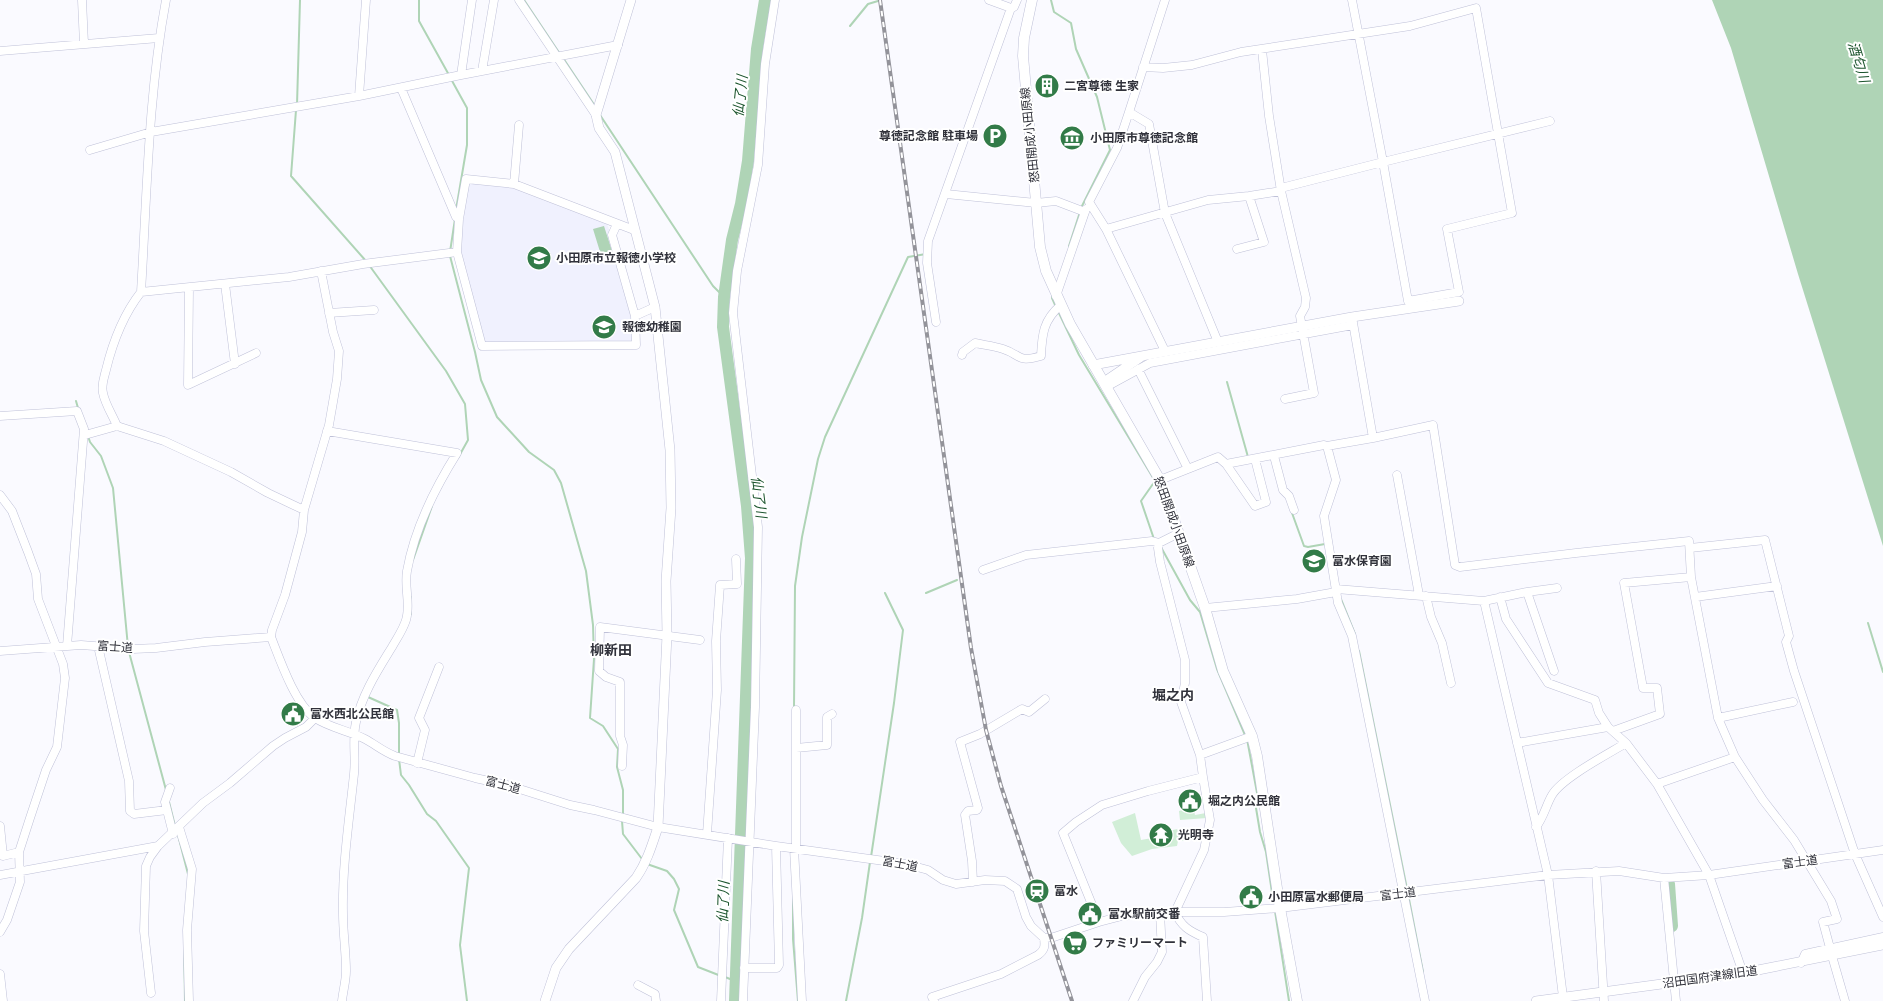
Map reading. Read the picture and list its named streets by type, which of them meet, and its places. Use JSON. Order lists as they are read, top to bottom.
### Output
{
  "streets": {
    "main road": ["怒田開成小田原線"],
    "street": ["富士道", "沼田国府津線旧道"]
  },
  "crossings": [
    ["怒田開成小田原線", "富士道"]
  ],
  "districts": ["柳新田", "堀之内"],
  "water": ["酒匂川", "仙了川"],
  "places": {
    "building": ["二宮尊徳 生家"],
    "parking": ["尊徳記念館 駐車場"],
    "museum": ["小田原市尊徳記念館"],
    "school or university": ["小田原市立報徳小学校", "報徳幼稚園", "富水保育園"],
    "public building": [
      "富水西北公民館",
      "堀之内公民館",
      "小田原富水郵便局",
      "富水駅前交番"
    ],
    "temple": ["光明寺"],
    "station": ["富水"],
    "supermarket": ["ファミリーマート"]
  }
}
